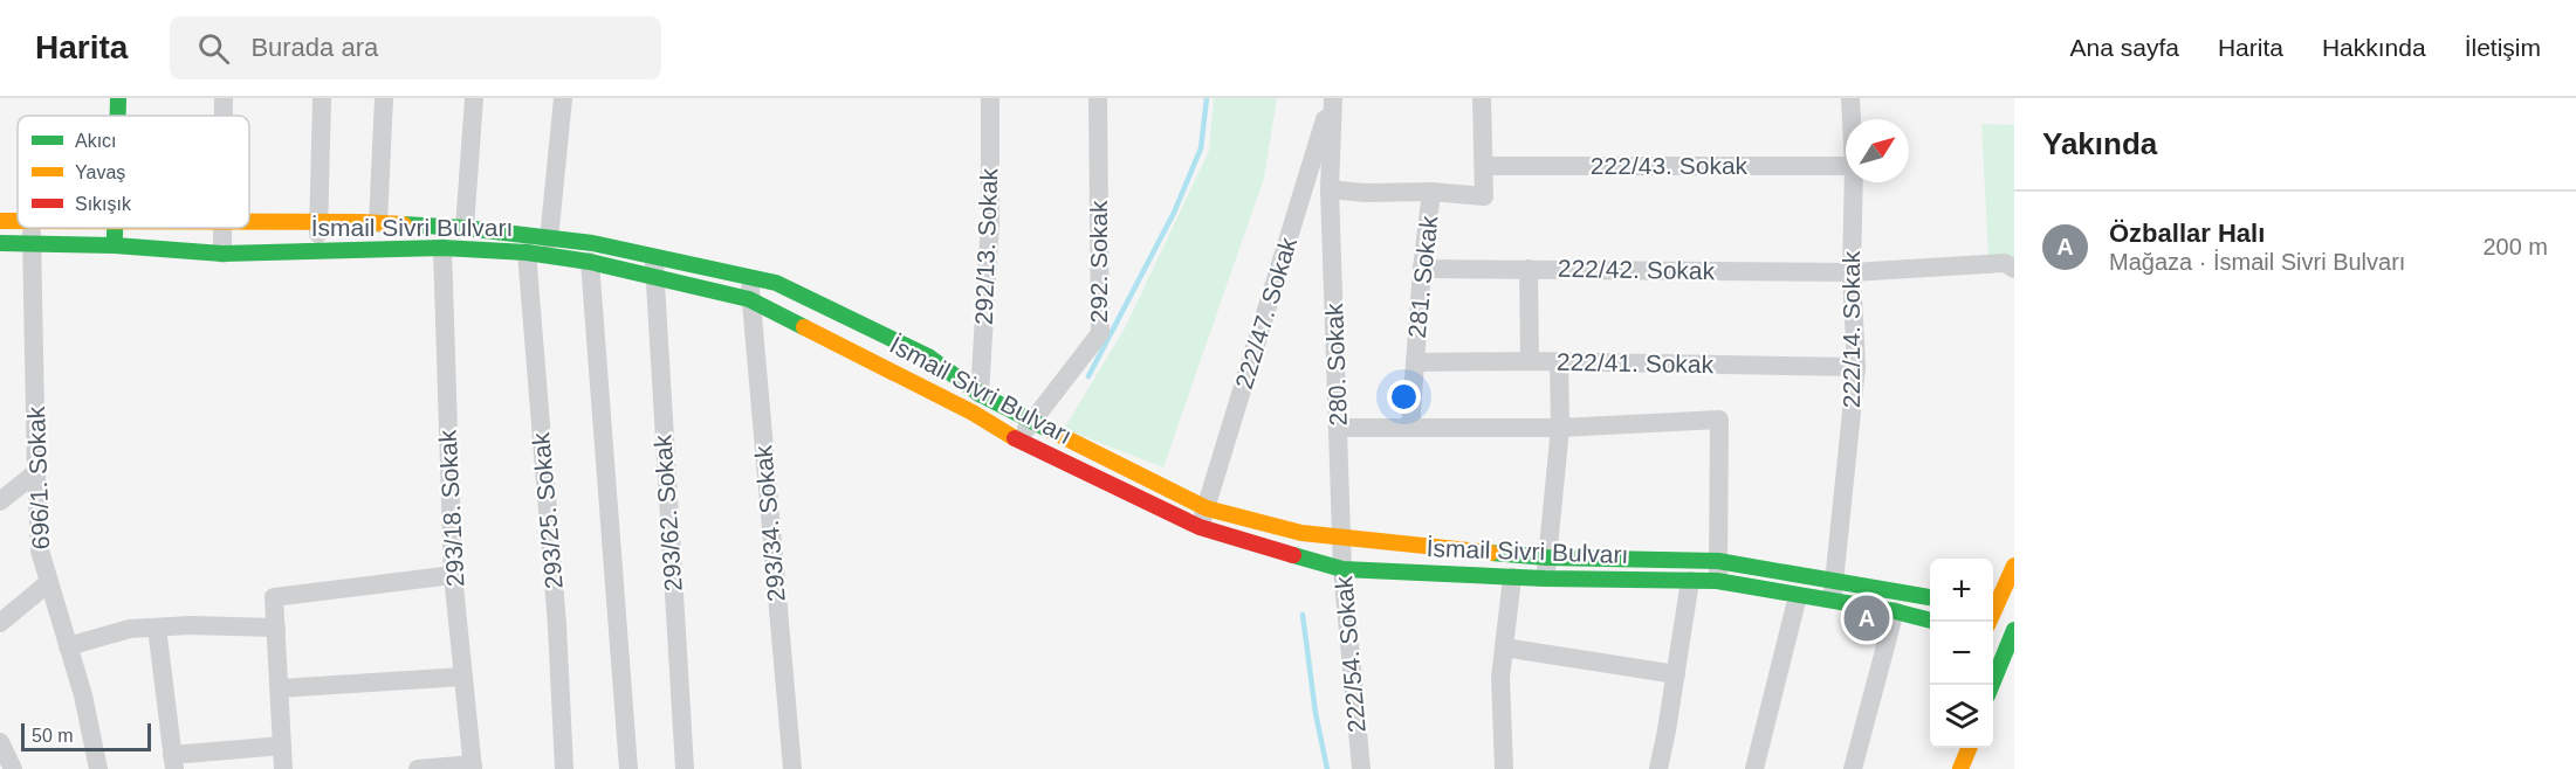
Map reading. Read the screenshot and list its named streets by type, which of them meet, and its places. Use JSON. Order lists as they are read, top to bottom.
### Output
{
  "streets": {
    "main road": ["İsmail Sivri Bulvarı"],
    "street": [
      "222/43. Sokak",
      "292/13. Sokak",
      "292. Sokak",
      "222/42. Sokak",
      "281. Sokak",
      "222/47. Sokak",
      "222/14. Sokak",
      "222/41. Sokak",
      "280. Sokak",
      "696/1. Sokak",
      "293/18. Sokak",
      "293/25. Sokak",
      "293/62. Sokak",
      "293/34. Sokak",
      "222/54. Sokak"
    ]
  },
  "crossings": [
    ["222/43. Sokak", "281. Sokak"],
    ["İsmail Sivri Bulvarı", "292/13. Sokak"],
    ["İsmail Sivri Bulvarı", "292. Sokak"],
    ["İsmail Sivri Bulvarı", "222/47. Sokak"],
    ["İsmail Sivri Bulvarı", "222/14. Sokak"],
    ["İsmail Sivri Bulvarı", "280. Sokak"],
    ["İsmail Sivri Bulvarı", "696/1. Sokak"],
    ["İsmail Sivri Bulvarı", "293/18. Sokak"],
    ["İsmail Sivri Bulvarı", "293/25. Sokak"],
    ["İsmail Sivri Bulvarı", "293/62. Sokak"],
    ["İsmail Sivri Bulvarı", "293/34. Sokak"],
    ["İsmail Sivri Bulvarı", "222/54. Sokak"],
    ["222/42. Sokak", "281. Sokak"],
    ["222/42. Sokak", "222/14. Sokak"],
    ["281. Sokak", "222/41. Sokak"],
    ["222/47. Sokak", "280. Sokak"],
    ["222/14. Sokak", "222/41. Sokak"],
    ["280. Sokak", "222/54. Sokak"]
  ],
  "legend": ["Akıcı", "Yavaş", "Sıkışık"],
  "scale_bar": "50 m",
  "north": "top right",
  "page": {
    "header": "Harita",
    "search": "Burada ara",
    "nav": [
      "Ana sayfa",
      "Harita",
      "Hakkında",
      "İletişim"
    ],
    "heading": "Yakında",
    "list": [
      {
        "mark": "A",
        "name": "Özballar Halı",
        "note": "Mağaza · İsmail Sivri Bulvarı",
        "value": "200 m"
      }
    ],
    "map_buttons": ["+", "−"],
    "pins": "A",
    "scale": "50 m"
  }
}
